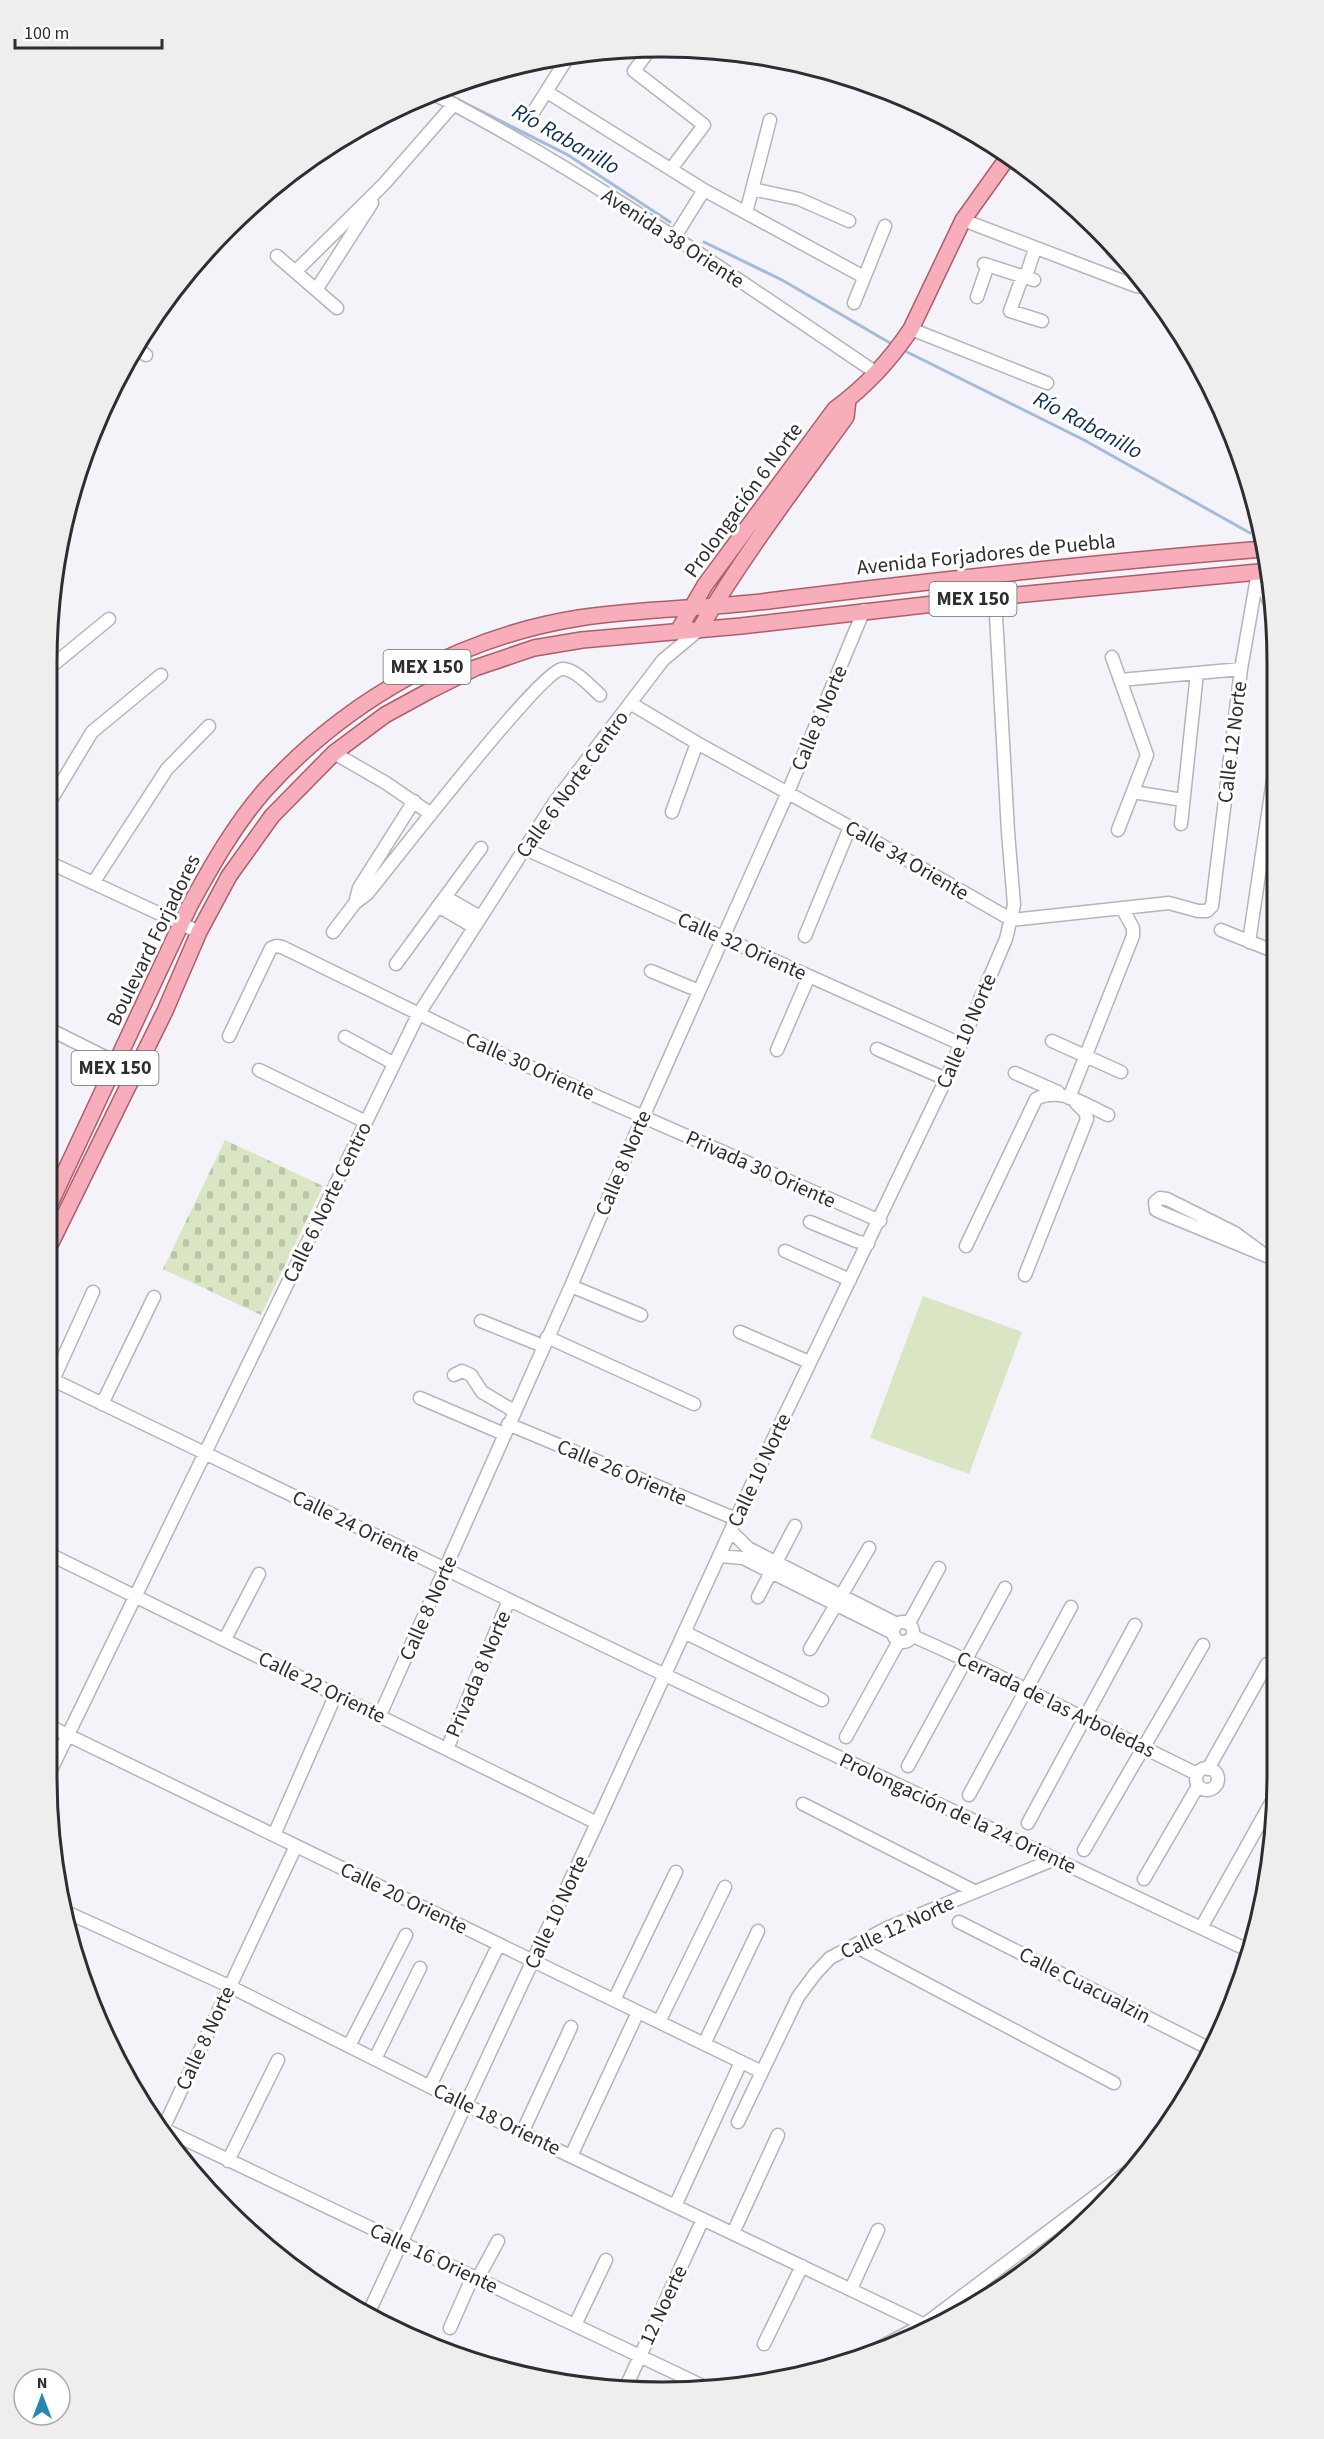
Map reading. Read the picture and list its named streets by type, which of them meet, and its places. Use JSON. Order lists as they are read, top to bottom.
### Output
{
  "streets": {
    "main road": [
      "Prolongación 6 Norte",
      "Avenida Forjadores de Puebla",
      "MEX 150",
      "Boulevard Forjadores"
    ],
    "street": [
      "Avenida 38 Oriente",
      "Calle 8 Norte",
      "Calle 12 Norte",
      "Calle 6 Norte Centro",
      "Calle 34 Oriente",
      "Calle 32 Oriente",
      "Calle 10 Norte",
      "Calle 30 Oriente",
      "Privada 30 Oriente",
      "Calle 26 Oriente",
      "Calle 24 Oriente",
      "Privada 8 Norte",
      "Calle 22 Oriente",
      "Cerrada de las Arboledas",
      "Prolongación de la 24 Oriente",
      "Calle 20 Oriente",
      "Calle Cuacualzin",
      "Calle 18 Oriente",
      "Calle 16 Oriente",
      "12 Noerte"
    ]
  },
  "crossings": [
    ["Avenida 38 Oriente", "Prolongación 6 Norte"],
    ["Prolongación 6 Norte", "Avenida Forjadores de Puebla"],
    ["Prolongación 6 Norte", "Calle 6 Norte Centro"],
    ["Prolongación 6 Norte", "Boulevard Forjadores"],
    ["Avenida Forjadores de Puebla", "Calle 8 Norte"],
    ["Avenida Forjadores de Puebla", "Calle 6 Norte Centro"],
    ["Avenida Forjadores de Puebla", "Boulevard Forjadores"],
    ["Avenida Forjadores de Puebla", "Calle 10 Norte"],
    ["Calle 8 Norte", "Calle 34 Oriente"],
    ["Calle 8 Norte", "Calle 32 Oriente"],
    ["Calle 8 Norte", "Calle 30 Oriente"],
    ["Calle 8 Norte", "Privada 30 Oriente"],
    ["Calle 8 Norte", "Calle 26 Oriente"],
    ["Calle 8 Norte", "Calle 24 Oriente"],
    ["Calle 8 Norte", "Calle 22 Oriente"],
    ["Calle 8 Norte", "Calle 20 Oriente"],
    ["Calle 8 Norte", "Calle 18 Oriente"],
    ["Calle 12 Norte", "Prolongación de la 24 Oriente"],
    ["Calle 12 Norte", "Calle 20 Oriente"],
    ["Calle 6 Norte Centro", "Calle 34 Oriente"],
    ["Calle 6 Norte Centro", "Boulevard Forjadores"],
    ["Calle 6 Norte Centro", "Calle 32 Oriente"],
    ["Calle 6 Norte Centro", "Calle 30 Oriente"],
    ["Calle 6 Norte Centro", "Calle 24 Oriente"],
    ["Calle 6 Norte Centro", "Calle 22 Oriente"],
    ["Calle 6 Norte Centro", "Calle 20 Oriente"],
    ["Calle 34 Oriente", "Calle 10 Norte"],
    ["Calle 32 Oriente", "Calle 10 Norte"],
    ["Calle 10 Norte", "Privada 30 Oriente"],
    ["Calle 10 Norte", "Calle 26 Oriente"],
    ["Calle 10 Norte", "Calle 24 Oriente"],
    ["Calle 10 Norte", "Calle 22 Oriente"],
    ["Calle 10 Norte", "Prolongación de la 24 Oriente"],
    ["Calle 10 Norte", "Calle 20 Oriente"],
    ["Calle 10 Norte", "Calle 18 Oriente"],
    ["Calle 10 Norte", "Calle 16 Oriente"],
    ["Calle 30 Oriente", "Privada 30 Oriente"],
    ["Calle 24 Oriente", "Privada 8 Norte"],
    ["Calle 24 Oriente", "Prolongación de la 24 Oriente"],
    ["Privada 8 Norte", "Calle 22 Oriente"],
    ["Calle 18 Oriente", "12 Noerte"],
    ["Calle 16 Oriente", "12 Noerte"]
  ],
  "water": ["Río Rabanillo"],
  "scale_bar": "100 m",
  "north": "top"
}
